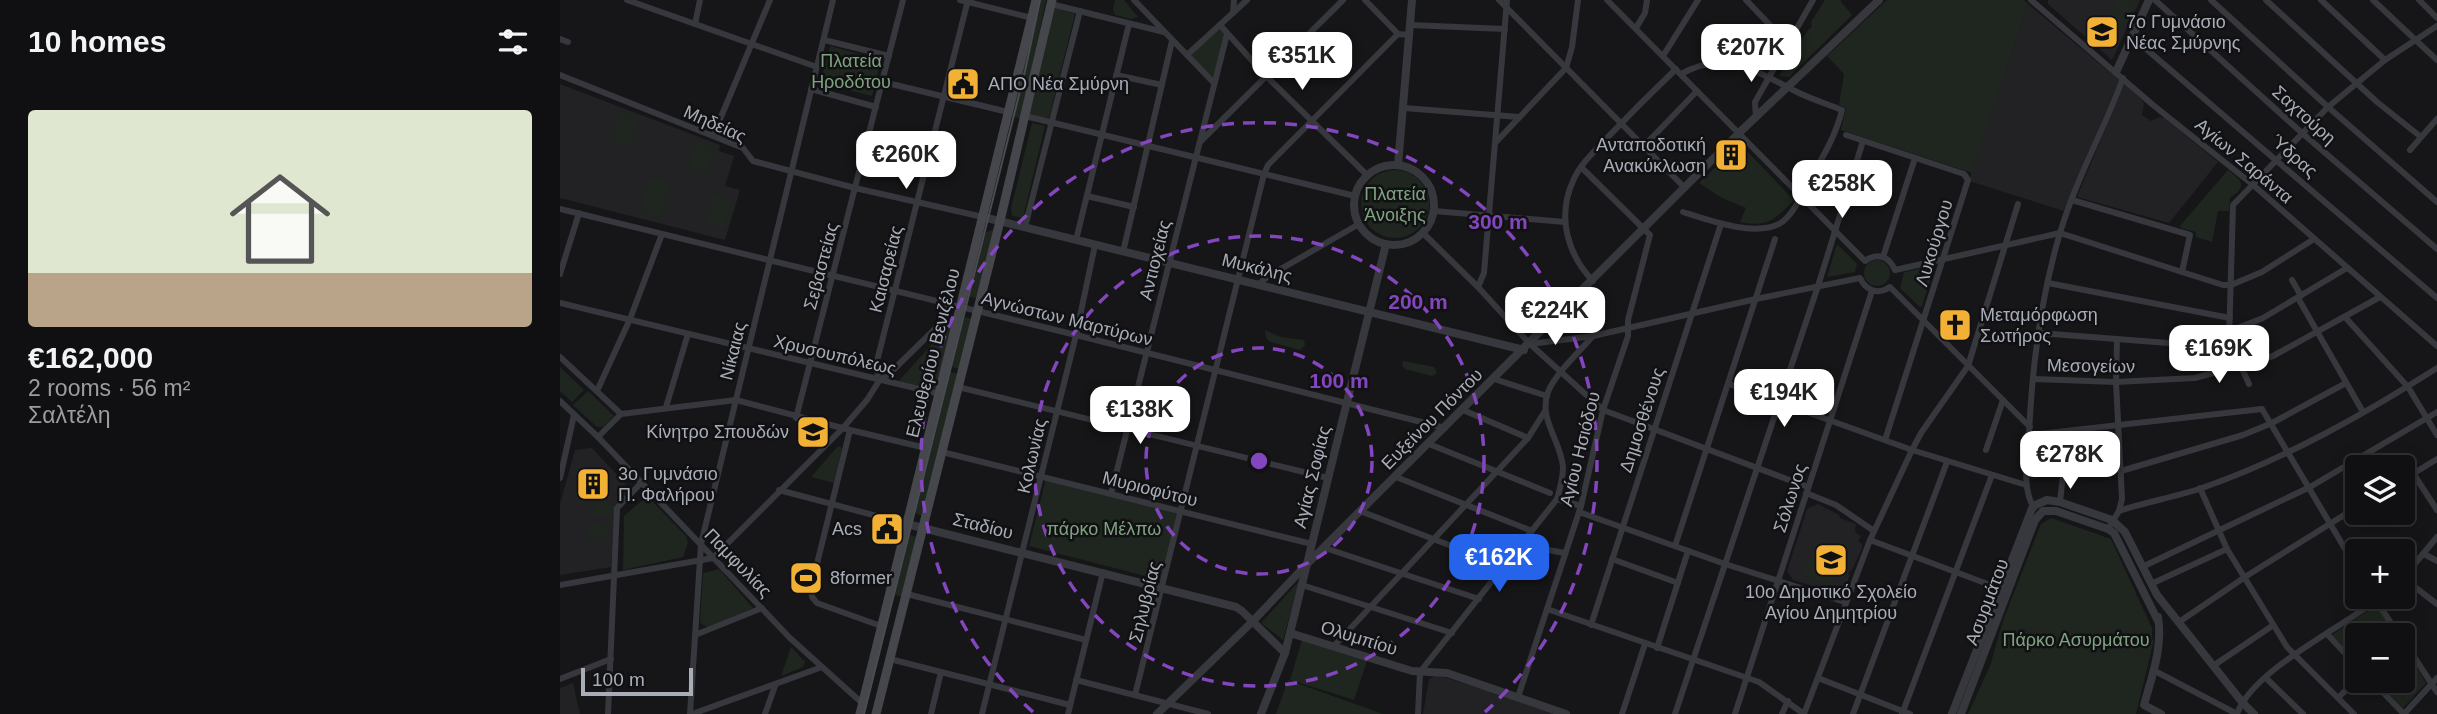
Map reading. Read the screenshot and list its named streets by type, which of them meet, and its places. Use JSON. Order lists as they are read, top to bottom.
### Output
{
  "streets": {
    "main road": ["Ελευθερίου Βενιζέλου"],
    "street": [
      "Σαχτούρη",
      "Μηδείας",
      "Ύδρας",
      "Αγίων Σαράντα",
      "Λυκούργου",
      "Αντιοχείας",
      "Σεβαστείας",
      "Μυκάλης",
      "Καισαρείας",
      "Αγνώστων Μαρτύρων",
      "Νίκαιας",
      "Χρυσουπόλεως",
      "Μεσογείων",
      "Ευξείνου Πόντου",
      "Δημοσθένους",
      "Αγίου Ησιόδου",
      "Κολωνίας",
      "Αγίας Σοφίας",
      "Μυριοφύτου",
      "Σόλωνος",
      "Σταδίου",
      "Παμφυλίας",
      "Σηλυβρίας",
      "Ασυρμάτου",
      "Ολυμπίου"
    ]
  },
  "crossings": [
    ["Μηδείας", "Σεβαστείας"],
    ["Μηδείας", "Μυκάλης"],
    ["Μηδείας", "Καισαρείας"],
    ["Μηδείας", "Νίκαιας"],
    ["Μηδείας", "Ελευθερίου Βενιζέλου"],
    ["Αγίων Σαράντα", "Μεσογείων"],
    ["Αντιοχείας", "Μυκάλης"],
    ["Αντιοχείας", "Αγνώστων Μαρτύρων"],
    ["Αντιοχείας", "Μυριοφύτου"],
    ["Σεβαστείας", "Αγνώστων Μαρτύρων"],
    ["Σεβαστείας", "Χρυσουπόλεως"],
    ["Μυκάλης", "Ελευθερίου Βενιζέλου"],
    ["Μυκάλης", "Ευξείνου Πόντου"],
    ["Μυκάλης", "Κολωνίας"],
    ["Μυκάλης", "Αγίας Σοφίας"],
    ["Μυκάλης", "Σηλυβρίας"],
    ["Καισαρείας", "Αγνώστων Μαρτύρων"],
    ["Καισαρείας", "Χρυσουπόλεως"],
    ["Αγνώστων Μαρτύρων", "Νίκαιας"],
    ["Αγνώστων Μαρτύρων", "Ελευθερίου Βενιζέλου"],
    ["Αγνώστων Μαρτύρων", "Ευξείνου Πόντου"],
    ["Αγνώστων Μαρτύρων", "Κολωνίας"],
    ["Αγνώστων Μαρτύρων", "Αγίας Σοφίας"],
    ["Αγνώστων Μαρτύρων", "Σηλυβρίας"],
    ["Νίκαιας", "Χρυσουπόλεως"],
    ["Νίκαιας", "Παμφυλίας"],
    ["Ελευθερίου Βενιζέλου", "Χρυσουπόλεως"],
    ["Ελευθερίου Βενιζέλου", "Μυριοφύτου"],
    ["Ελευθερίου Βενιζέλου", "Σταδίου"],
    ["Ελευθερίου Βενιζέλου", "Παμφυλίας"],
    ["Ευξείνου Πόντου", "Αγίου Ησιόδου"],
    ["Ευξείνου Πόντου", "Αγίας Σοφίας"],
    ["Ευξείνου Πόντου", "Σταδίου"],
    ["Αγίου Ησιόδου", "Ολυμπίου"],
    ["Κολωνίας", "Μυριοφύτου"],
    ["Κολωνίας", "Σταδίου"],
    ["Αγίας Σοφίας", "Μυριοφύτου"],
    ["Αγίας Σοφίας", "Σταδίου"],
    ["Αγίας Σοφίας", "Ολυμπίου"],
    ["Μυριοφύτου", "Σηλυβρίας"],
    ["Σταδίου", "Σηλυβρίας"]
  ],
  "parks": [
    "Πλατεία Ηροδότου",
    "Πλατεία Άνοιξης",
    "πάρκο Μέλπω",
    "Πάρκο Ασυρμάτου"
  ],
  "places": {
    "school or university": ["7ο Γυμνάσιο Νέας Σμύρνης", "Κίνητρο Σπουδών", "10ο Δημοτικό Σχολείο Αγίου Δημητρίου"],
    "public building": ["ΑΠΟ Νέα Σμύρνη", "Acs"],
    "building": ["Ανταποδοτική Ανακύκλωση", "3ο Γυμνάσιο Π. Φαλήρου"],
    "church": ["Μεταμόρφωση Σωτήρος"],
    "sports": ["8former"]
  },
  "scale_bar": "100 m",
  "page": {
    "heading": "10 homes",
    "price": [
      "€207K",
      "€351K",
      "€260K",
      "€258K",
      "€224K",
      "€169K",
      "€194K",
      "€138K",
      "€278K",
      "€162K"
    ],
    "list": [
      {
        "name": "€162,000",
        "note": "2 rooms · 56 m² · Σαλτέλη"
      }
    ],
    "map_buttons": ["+", "−"],
    "scale": "100 m"
  },
  "rings": ["300 m", "200 m", "100 m"]
}
